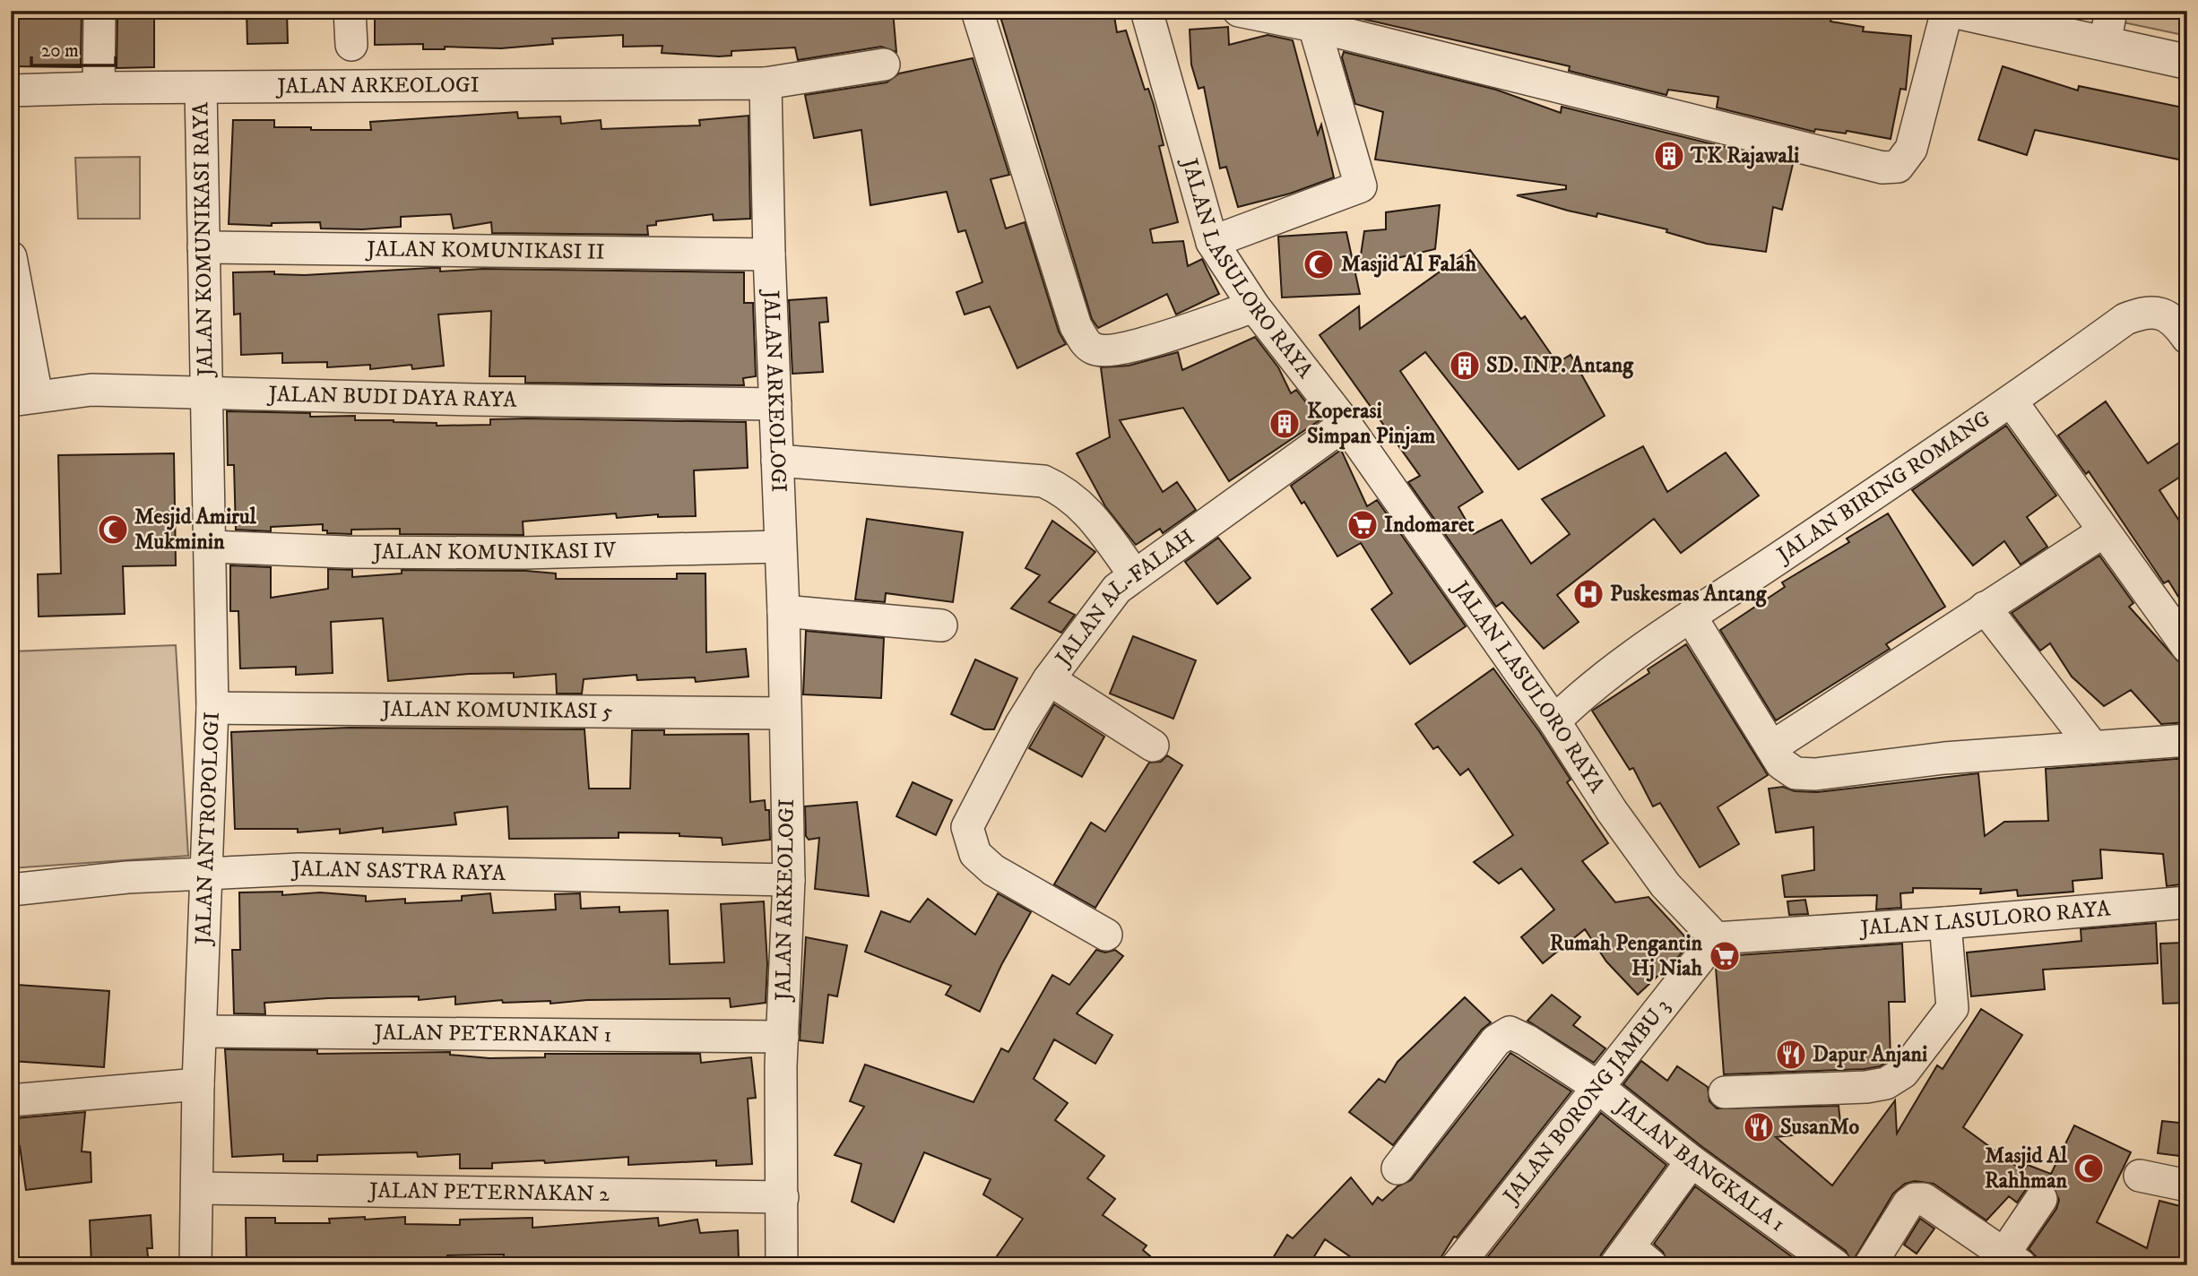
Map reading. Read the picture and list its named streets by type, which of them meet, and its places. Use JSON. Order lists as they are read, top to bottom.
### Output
{
  "streets": {
    "street": [
      "JALAN ARKEOLOGI",
      "JALAN KOMUNIKASI RAYA",
      "JALAN KOMUNIKASI II",
      "JALAN LASULORO RAYA",
      "JALAN BUDI DAYA RAYA",
      "JALAN BIRING ROMANG",
      "JALAN KOMUNIKASI IV",
      "JALAN AL-FALAH",
      "JALAN KOMUNIKASI 5",
      "JALAN ANTROPOLOGI",
      "JALAN SASTRA RAYA",
      "JALAN PETERNAKAN 1",
      "JALAN BORONG JAMBU 3",
      "JALAN BANGKALA 1",
      "JALAN PETERNAKAN 2"
    ]
  },
  "crossings": [
    ["JALAN ARKEOLOGI", "JALAN KOMUNIKASI RAYA"],
    ["JALAN ARKEOLOGI", "JALAN KOMUNIKASI II"],
    ["JALAN ARKEOLOGI", "JALAN BUDI DAYA RAYA"],
    ["JALAN ARKEOLOGI", "JALAN KOMUNIKASI IV"],
    ["JALAN ARKEOLOGI", "JALAN KOMUNIKASI 5"],
    ["JALAN ARKEOLOGI", "JALAN SASTRA RAYA"],
    ["JALAN ARKEOLOGI", "JALAN PETERNAKAN 1"],
    ["JALAN ARKEOLOGI", "JALAN PETERNAKAN 2"],
    ["JALAN KOMUNIKASI RAYA", "JALAN KOMUNIKASI II"],
    ["JALAN KOMUNIKASI RAYA", "JALAN BUDI DAYA RAYA"],
    ["JALAN KOMUNIKASI RAYA", "JALAN ANTROPOLOGI"],
    ["JALAN LASULORO RAYA", "JALAN BIRING ROMANG"],
    ["JALAN LASULORO RAYA", "JALAN AL-FALAH"],
    ["JALAN LASULORO RAYA", "JALAN BORONG JAMBU 3"],
    ["JALAN BUDI DAYA RAYA", "JALAN ANTROPOLOGI"],
    ["JALAN KOMUNIKASI IV", "JALAN ANTROPOLOGI"],
    ["JALAN KOMUNIKASI 5", "JALAN ANTROPOLOGI"],
    ["JALAN ANTROPOLOGI", "JALAN SASTRA RAYA"],
    ["JALAN ANTROPOLOGI", "JALAN PETERNAKAN 1"],
    ["JALAN ANTROPOLOGI", "JALAN PETERNAKAN 2"],
    ["JALAN BORONG JAMBU 3", "JALAN BANGKALA 1"]
  ],
  "places": {
    "building": ["TK Rajawali", "SD. INP. Antang", "Koperasi Simpan Pinjam"],
    "mosque": ["Masjid Al Falah", "Mesjid Amirul Mukminin", "Masjid Al Rahhman"],
    "supermarket": ["Indomaret", "Rumah Pengantin Hj Niah"],
    "hospital": ["Puskesmas Antang"],
    "restaurant": ["Dapur Anjani", "SusanMo"]
  },
  "scale_bar": "20 m"
}
